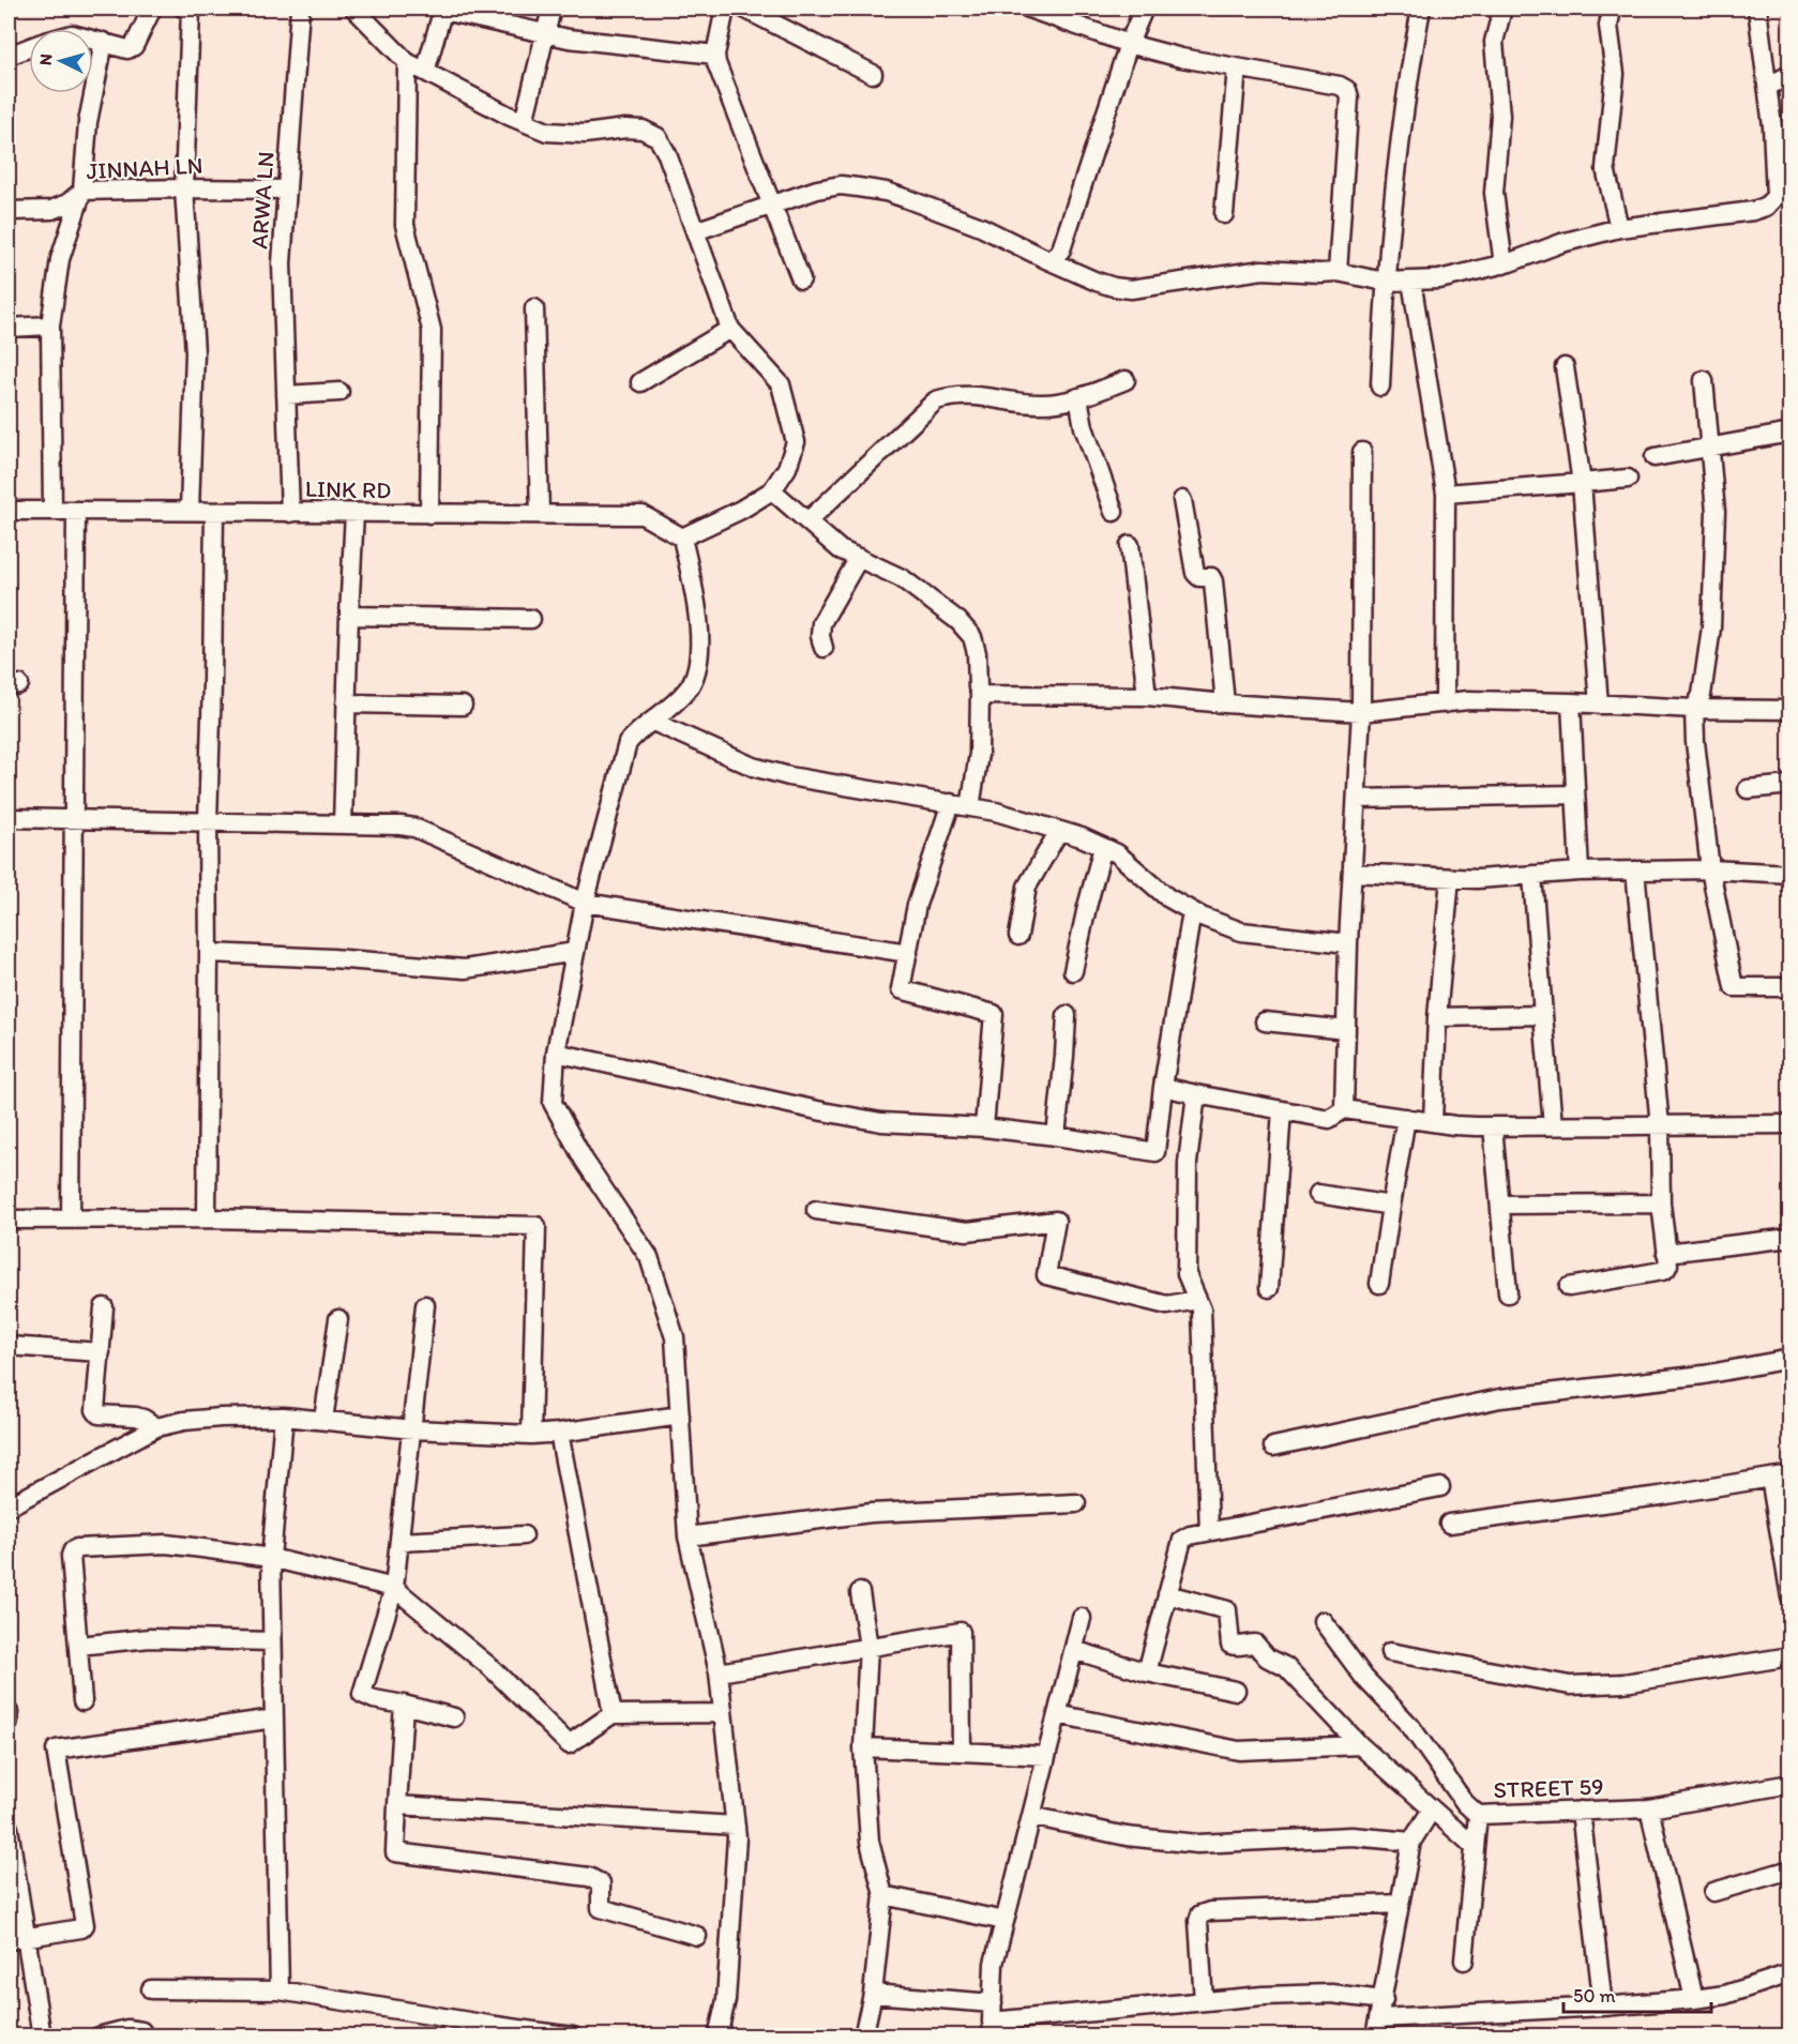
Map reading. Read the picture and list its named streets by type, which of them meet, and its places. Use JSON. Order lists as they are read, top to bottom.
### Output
{
  "streets": {
    "street": [
      "JINNAH LN",
      "ARWA LN",
      "LINK RD",
      "STREET 59"
    ]
  },
  "crossings": [
    ["JINNAH LN", "ARWA LN"],
    ["ARWA LN", "LINK RD"]
  ],
  "scale_bar": "50 m",
  "north": "left"
}
